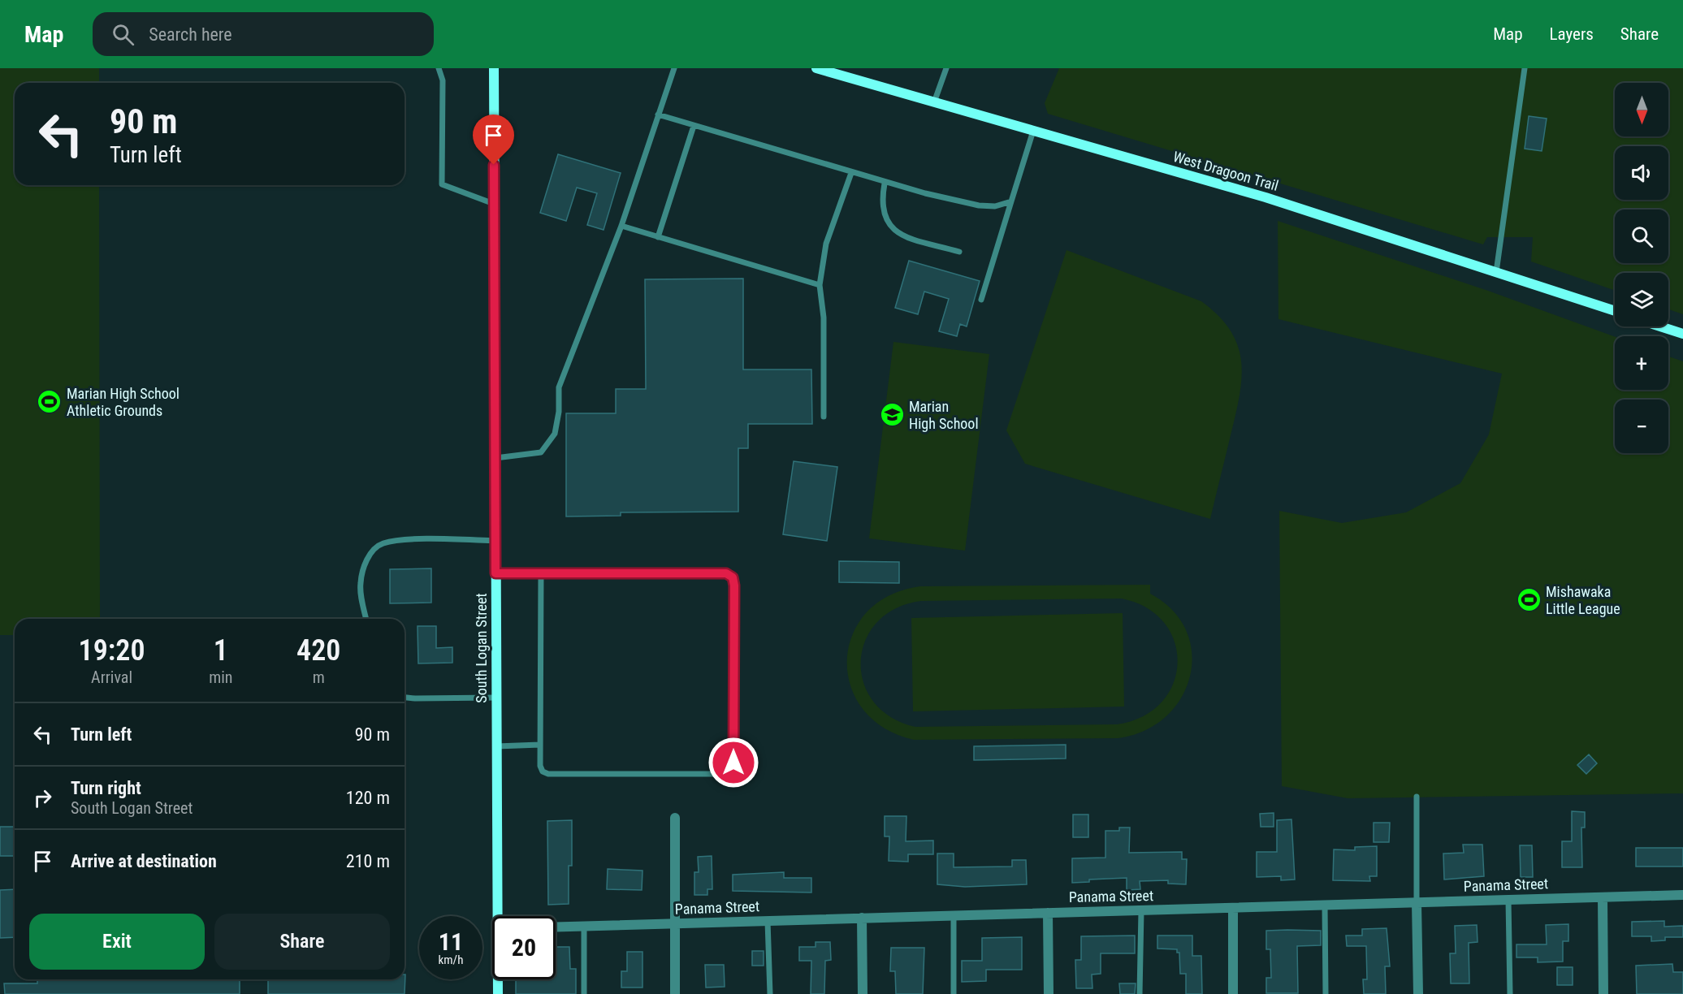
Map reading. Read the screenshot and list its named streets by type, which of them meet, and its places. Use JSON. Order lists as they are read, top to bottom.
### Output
{
  "streets": {
    "street": ["West Dragoon Trail", "South Logan Street", "Panama Street"]
  },
  "places": {
    "sports": ["Marian High School Athletic Grounds", "Mishawaka Little League"],
    "school or university": ["Marian High School"]
  },
  "north": "bottom",
  "page": {
    "header": "Map",
    "search": "Search here",
    "nav": ["Map", "Layers", "Share"],
    "map_buttons": ["+", "−"],
    "turn": ["90 m", "Turn left"],
    "eta": [
      "19:20",
      "Arrival",
      "1",
      "min",
      "420",
      "m"
    ],
    "list": [
      {
        "name": "Turn left",
        "value": "90 m"
      },
      {
        "name": "Turn right",
        "note": "South Logan Street",
        "value": "120 m"
      },
      {
        "name": "Arrive at destination",
        "value": "210 m"
      }
    ],
    "buttons": ["Exit", "Share"],
    "speed": "11 km/h",
    "limit": "20"
  }
}
